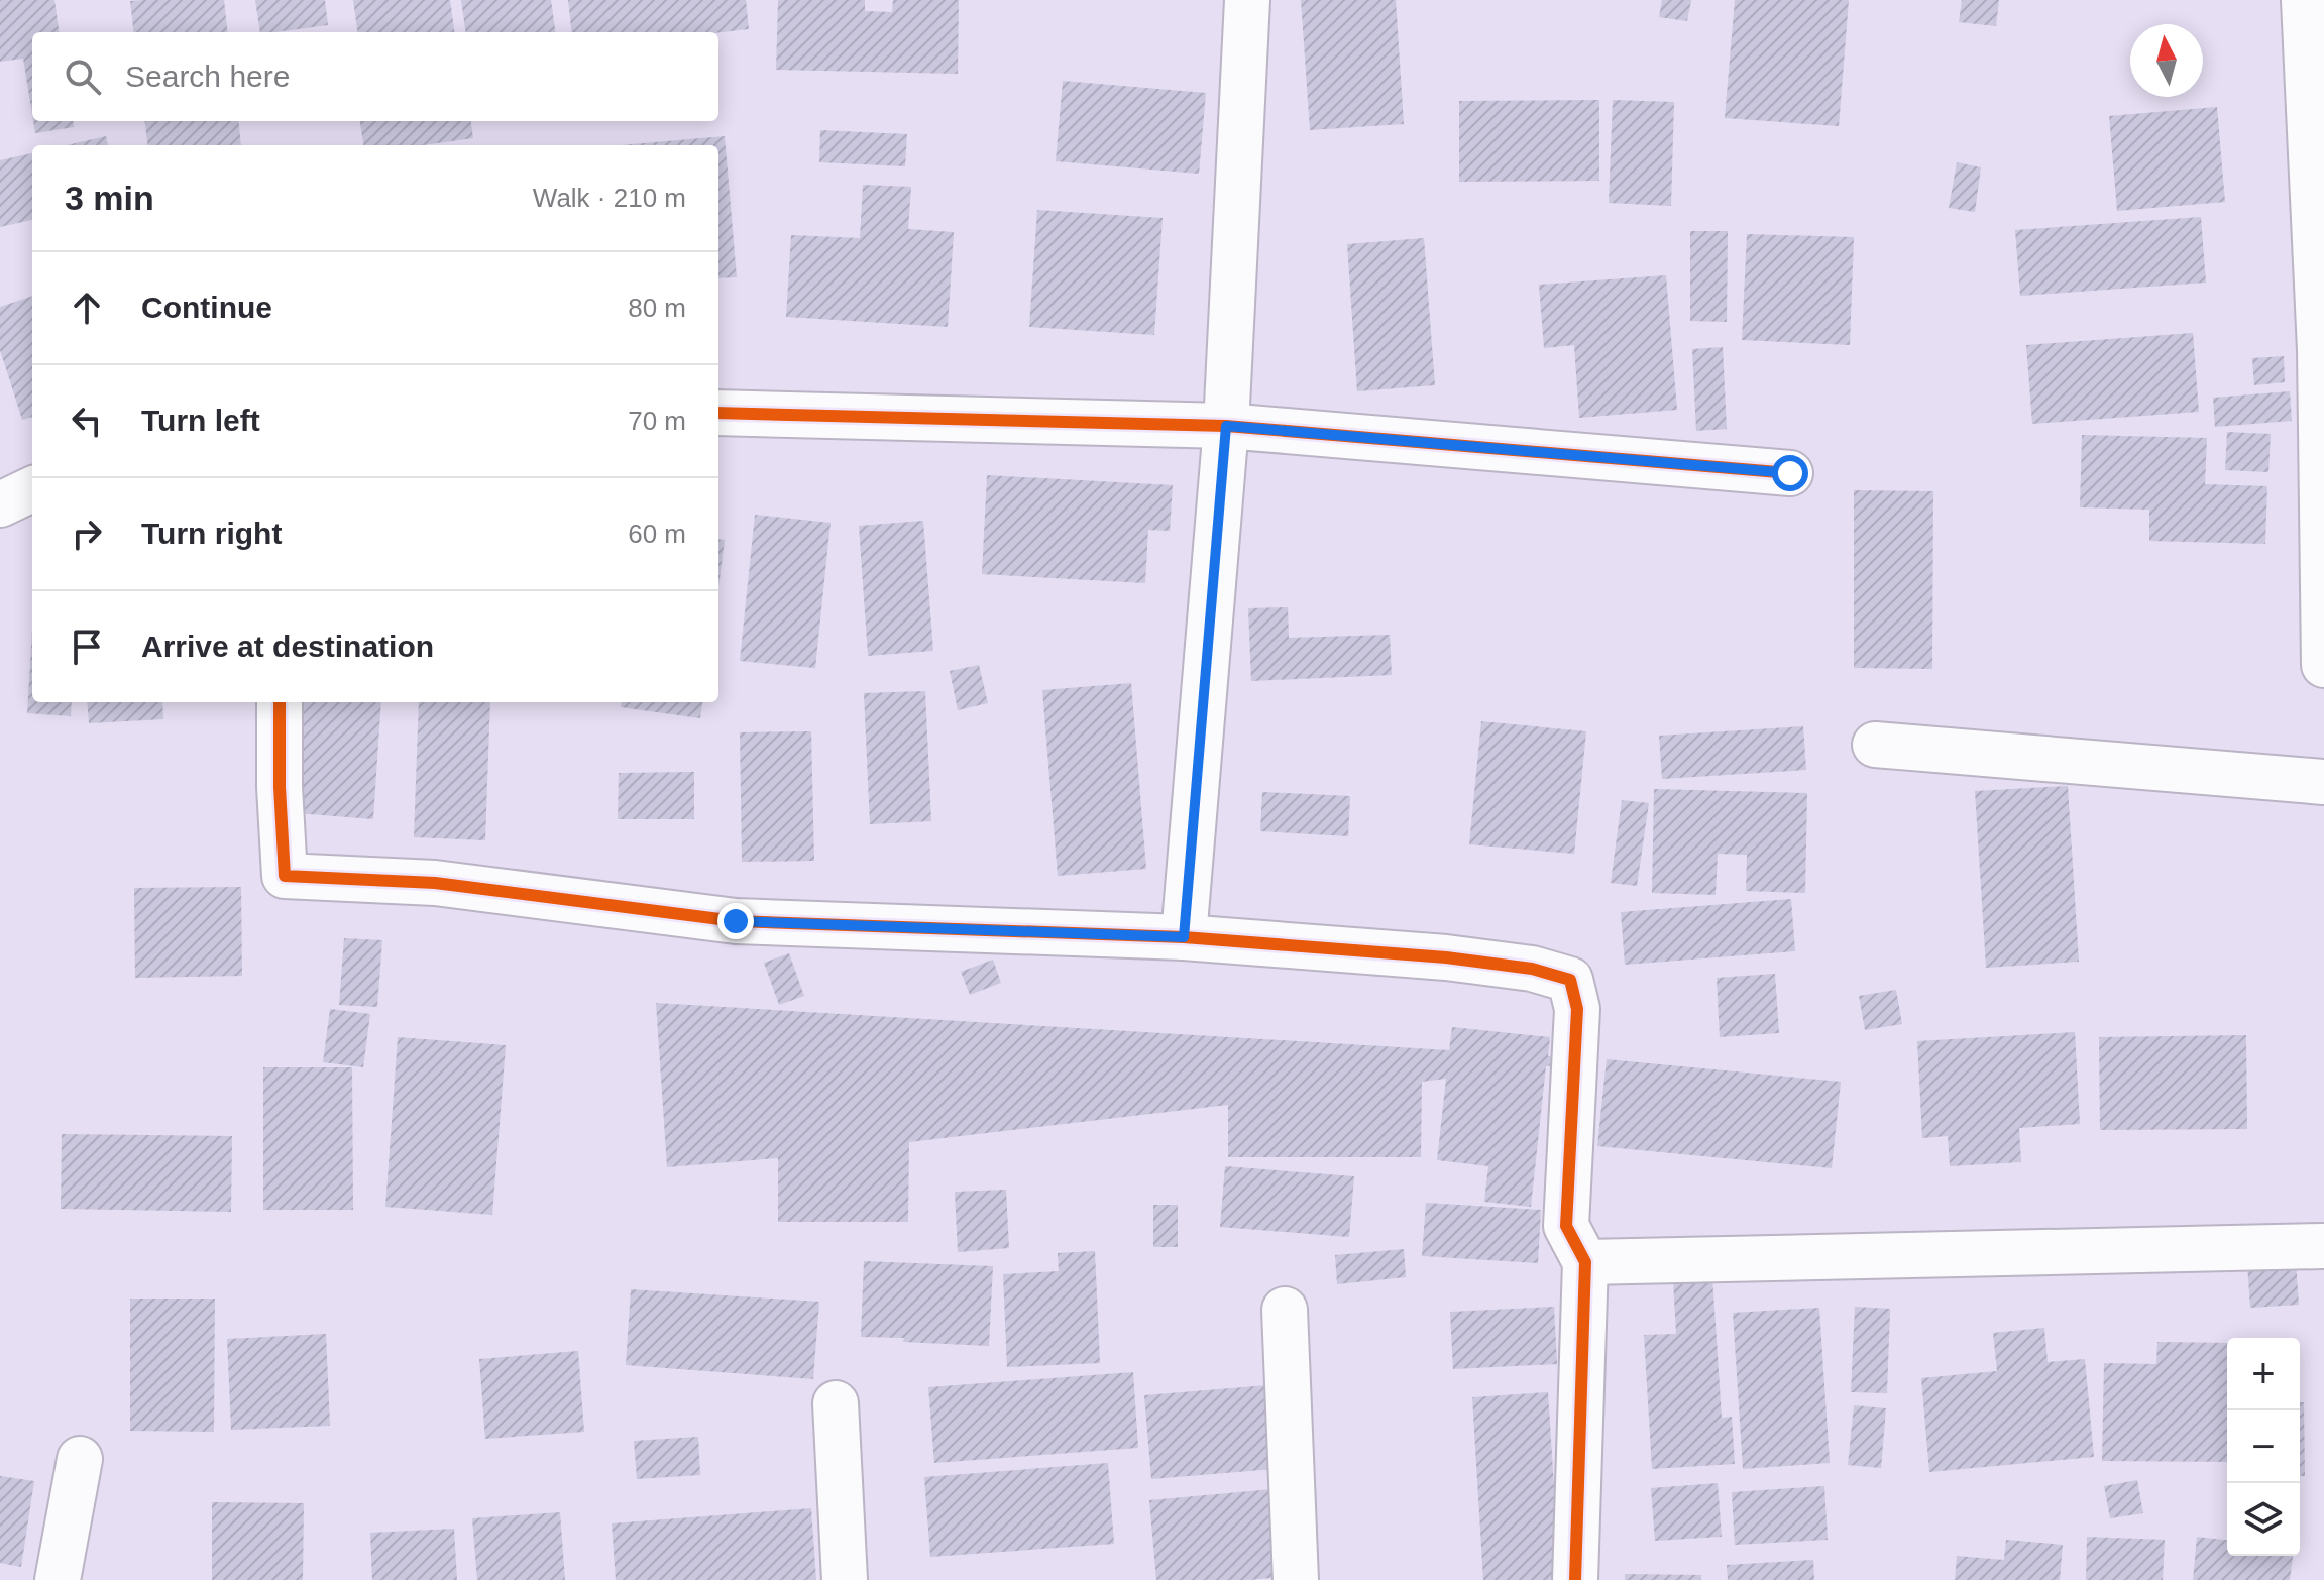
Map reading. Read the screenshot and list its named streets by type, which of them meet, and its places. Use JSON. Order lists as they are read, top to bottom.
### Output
{
  "north": "top",
  "page": {
    "search": "Search here",
    "heading": ["3 min", "Walk · 210 m"],
    "list": [
      ["Continue", "80 m"],
      ["Turn left", "70 m"],
      ["Turn right", "60 m"],
      "Arrive at destination"
    ],
    "map_buttons": ["+", "−"]
  }
}
